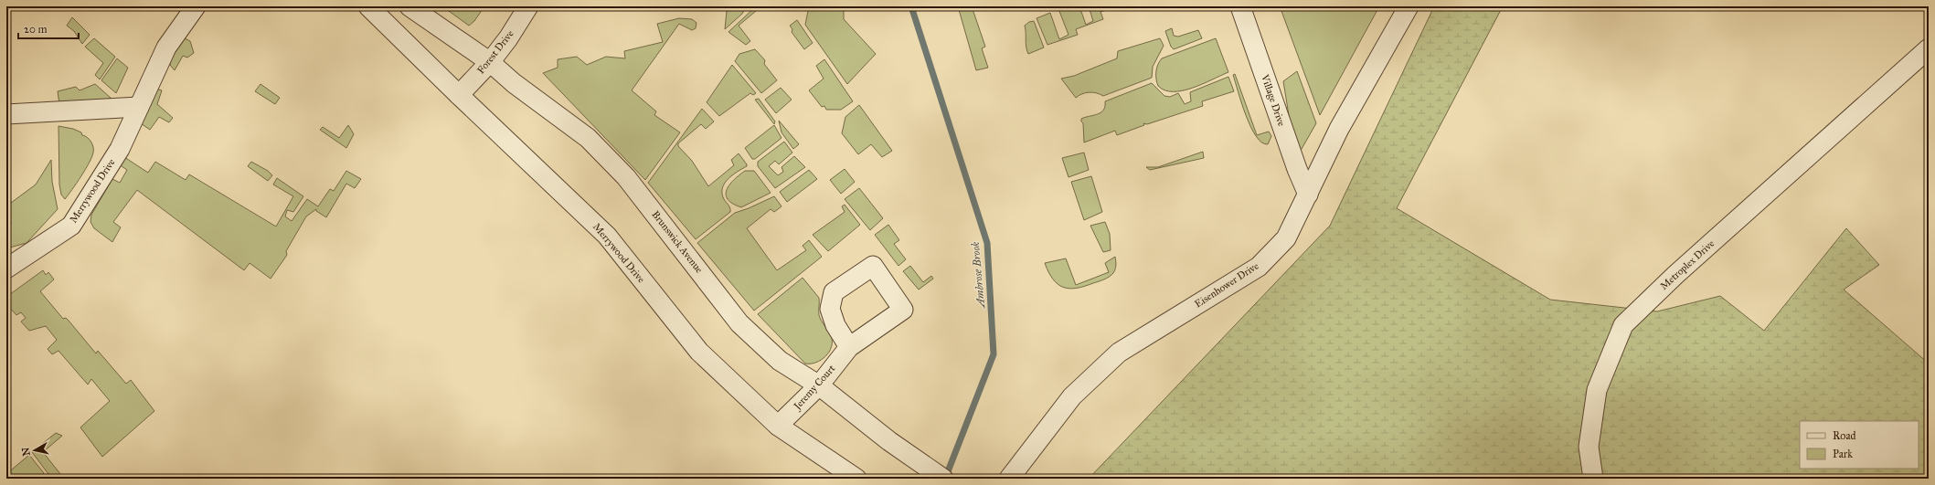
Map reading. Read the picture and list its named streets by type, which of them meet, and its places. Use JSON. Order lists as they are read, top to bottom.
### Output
{
  "streets": {
    "street": [
      "Forest Drive",
      "Village Drive",
      "Merrywood Drive",
      "Brunswick Avenue",
      "Metroplex Drive",
      "Eisenhower Drive",
      "Jeremy Court"
    ]
  },
  "crossings": [
    ["Forest Drive", "Merrywood Drive"],
    ["Forest Drive", "Brunswick Avenue"],
    ["Village Drive", "Eisenhower Drive"],
    ["Merrywood Drive", "Jeremy Court"],
    ["Brunswick Avenue", "Jeremy Court"]
  ],
  "water": ["Ambrose Brook"],
  "legend": ["Road", "Park"],
  "scale_bar": "20 m",
  "north": "left"
}
